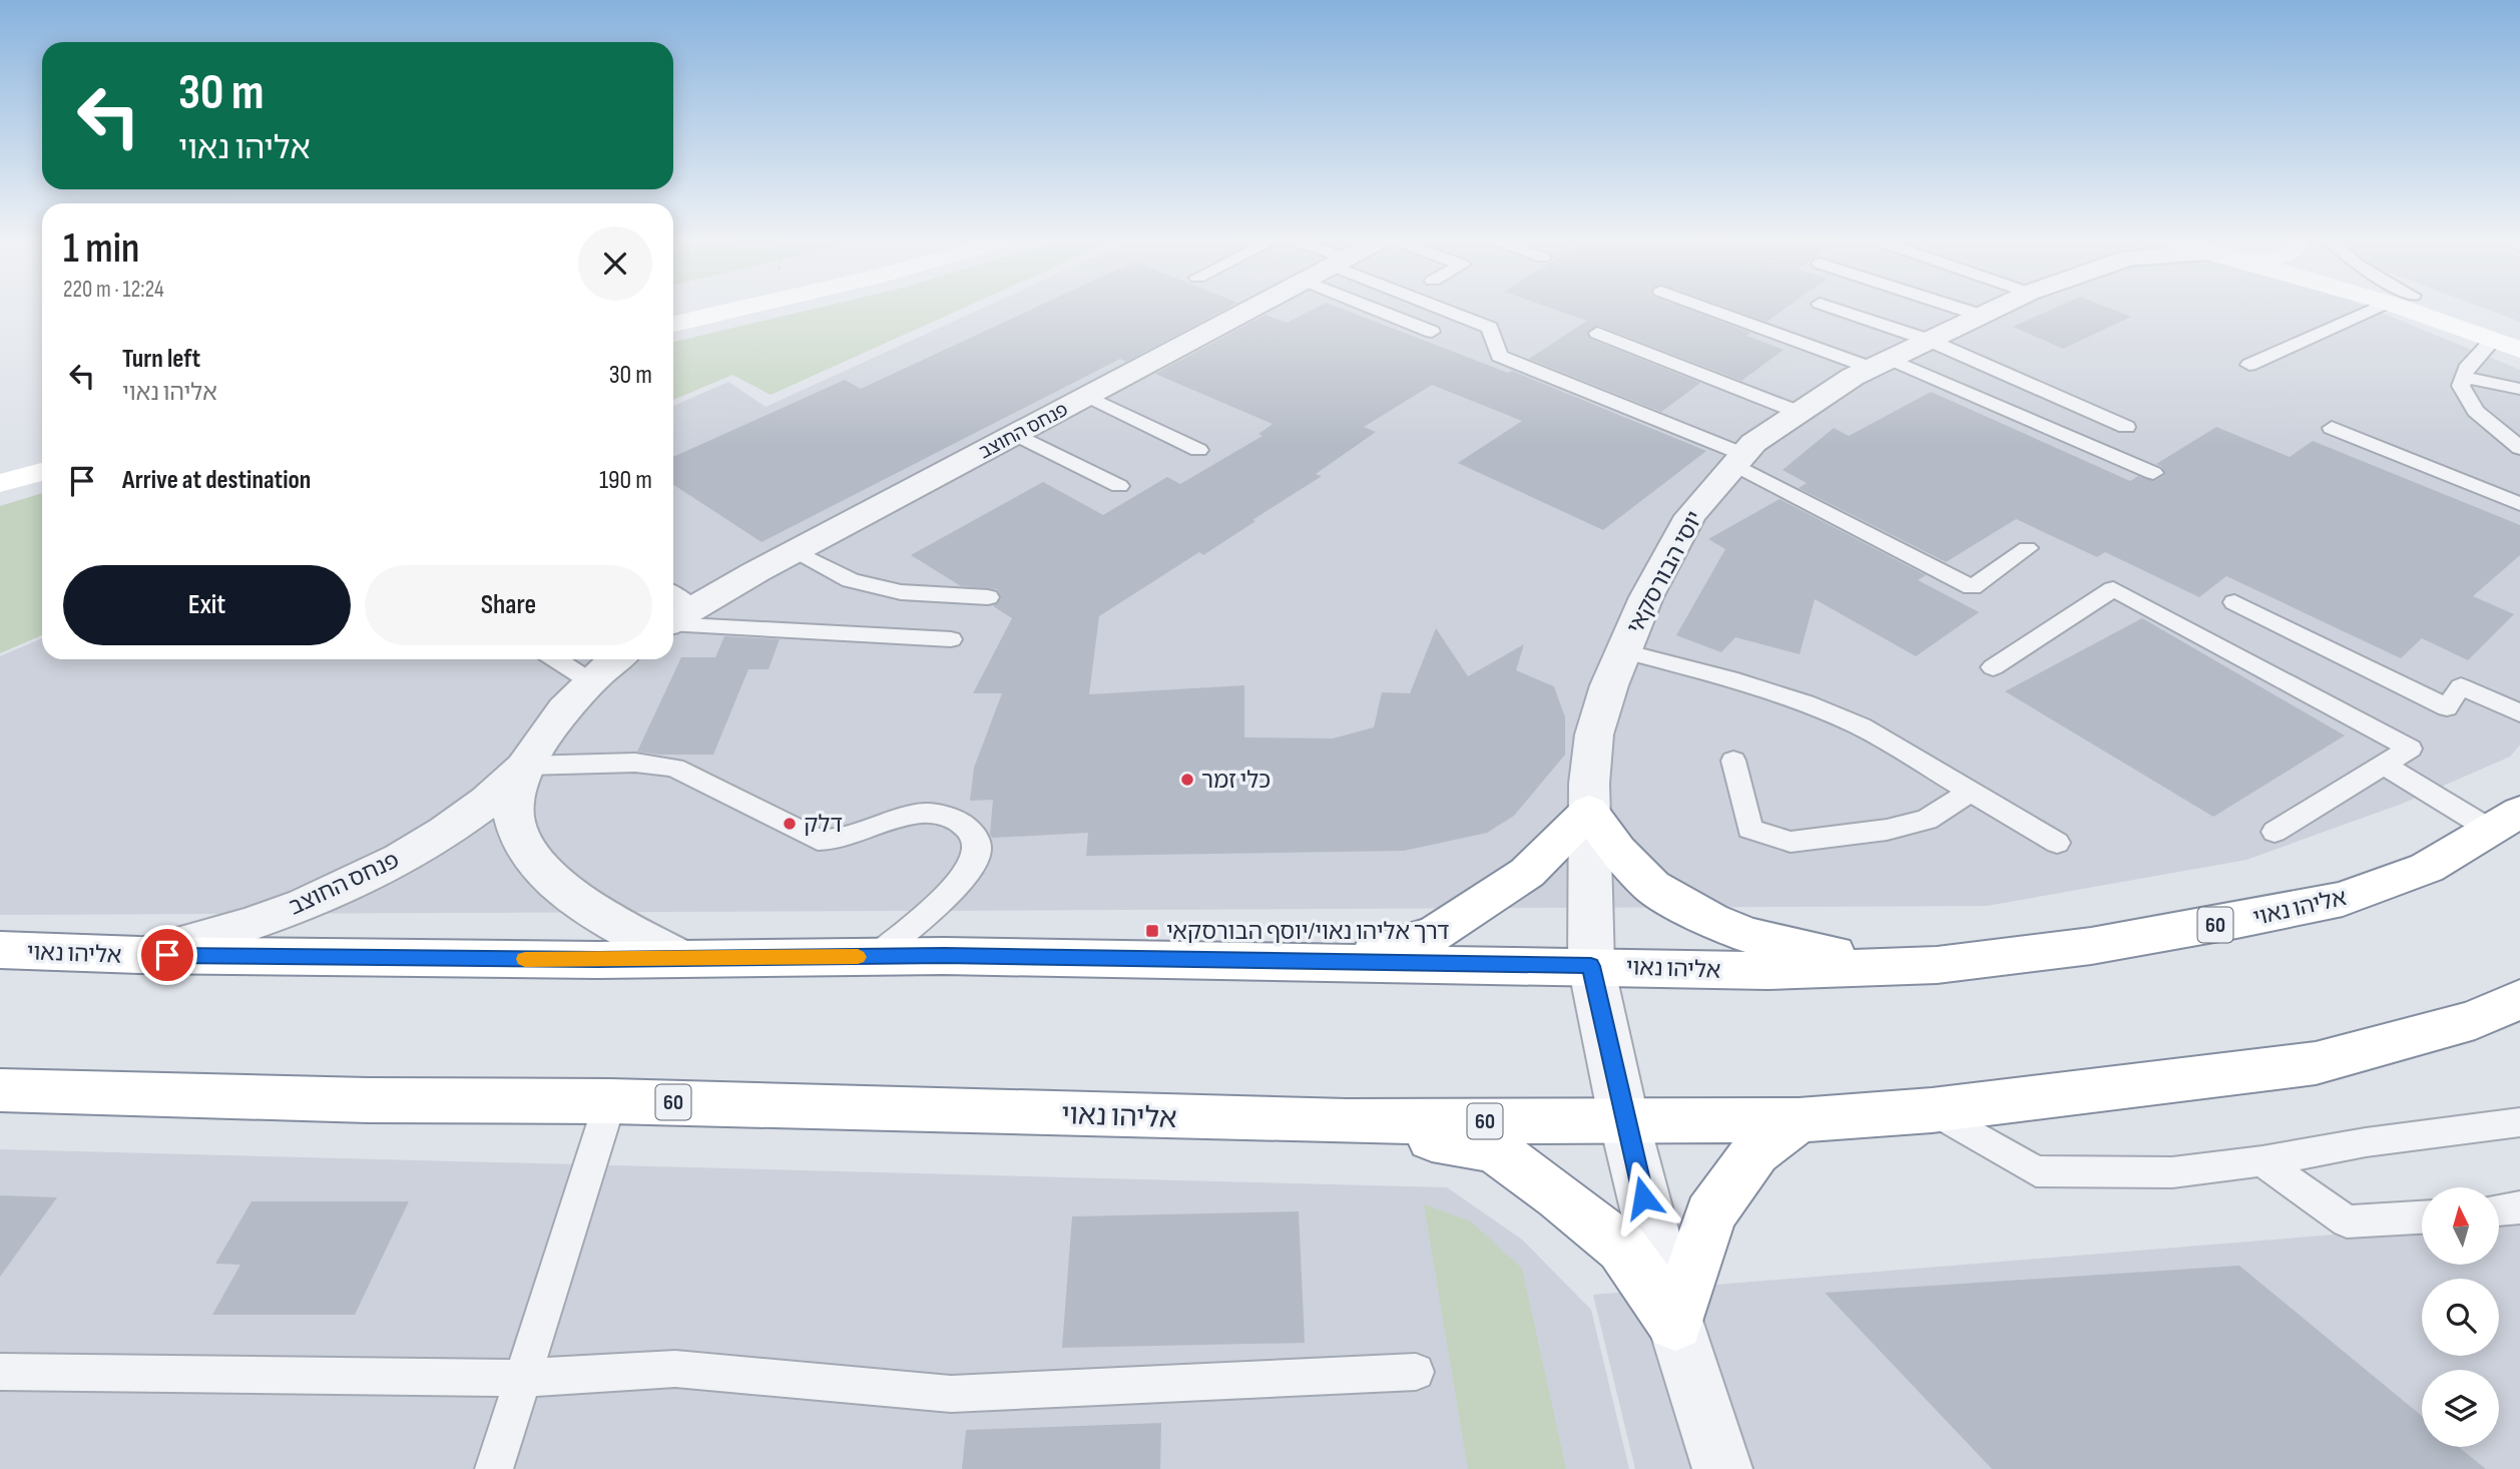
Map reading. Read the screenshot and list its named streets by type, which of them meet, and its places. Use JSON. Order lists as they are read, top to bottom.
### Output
{
  "streets": {
    "main road": ["אליהו נאוי", "60"],
    "street": ["פנחס החוצב", "יוסי הבורסקאי"]
  },
  "crossings": [
    ["פנחס החוצב", "אליהו נאוי"],
    ["יוסי הבורסקאי", "אליהו נאוי"]
  ],
  "places": {
    "other": ["כלי זמר", "דלק"],
    "transit": ["דרך אליהו נאוי/יוסף הבורסקאי"]
  },
  "north": "top",
  "page": {
    "turn": ["30 m", "אליהו נאוי"],
    "heading": ["1 min", "220 m · 12:24"],
    "list": [
      {
        "name": "Turn left",
        "note": "אליהו נאוי",
        "value": "30 m"
      },
      {
        "name": "Arrive at destination",
        "value": "190 m"
      }
    ],
    "buttons": ["Exit", "Share"]
  }
}
